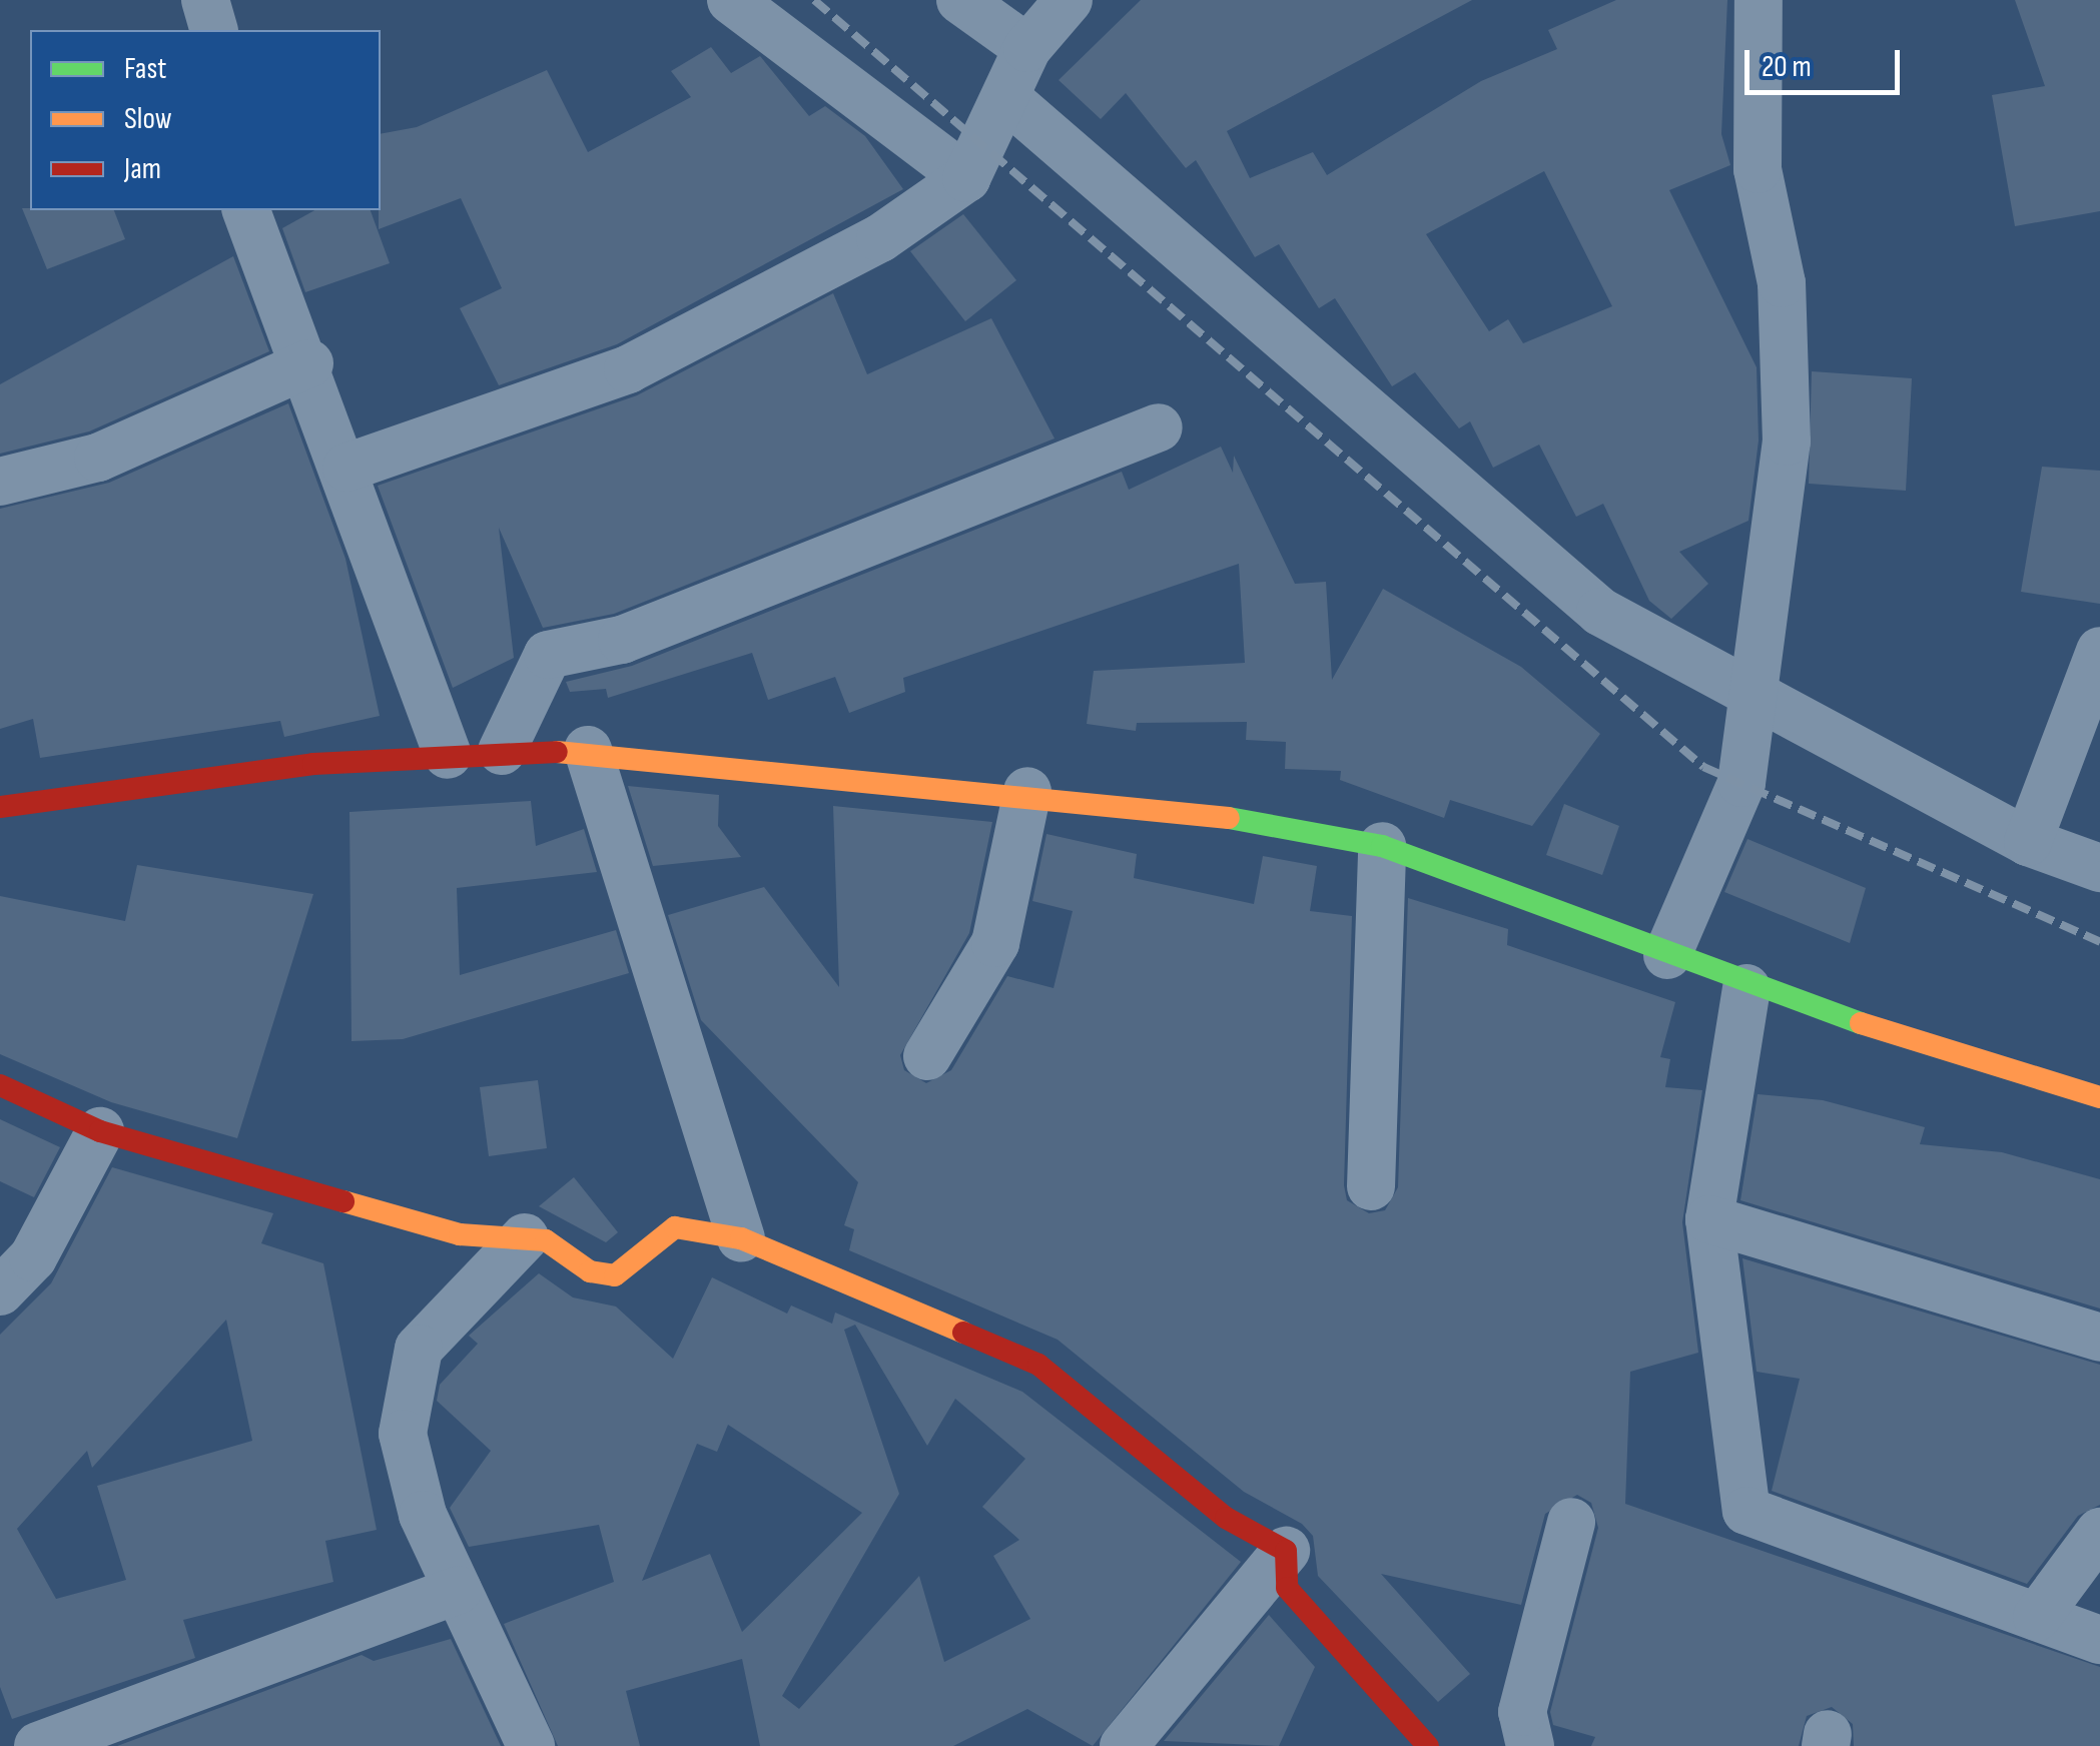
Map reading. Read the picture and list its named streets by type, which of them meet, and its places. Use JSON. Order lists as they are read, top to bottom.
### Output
{
  "legend": ["Fast", "Slow", "Jam"],
  "scale_bar": "20 m"
}
